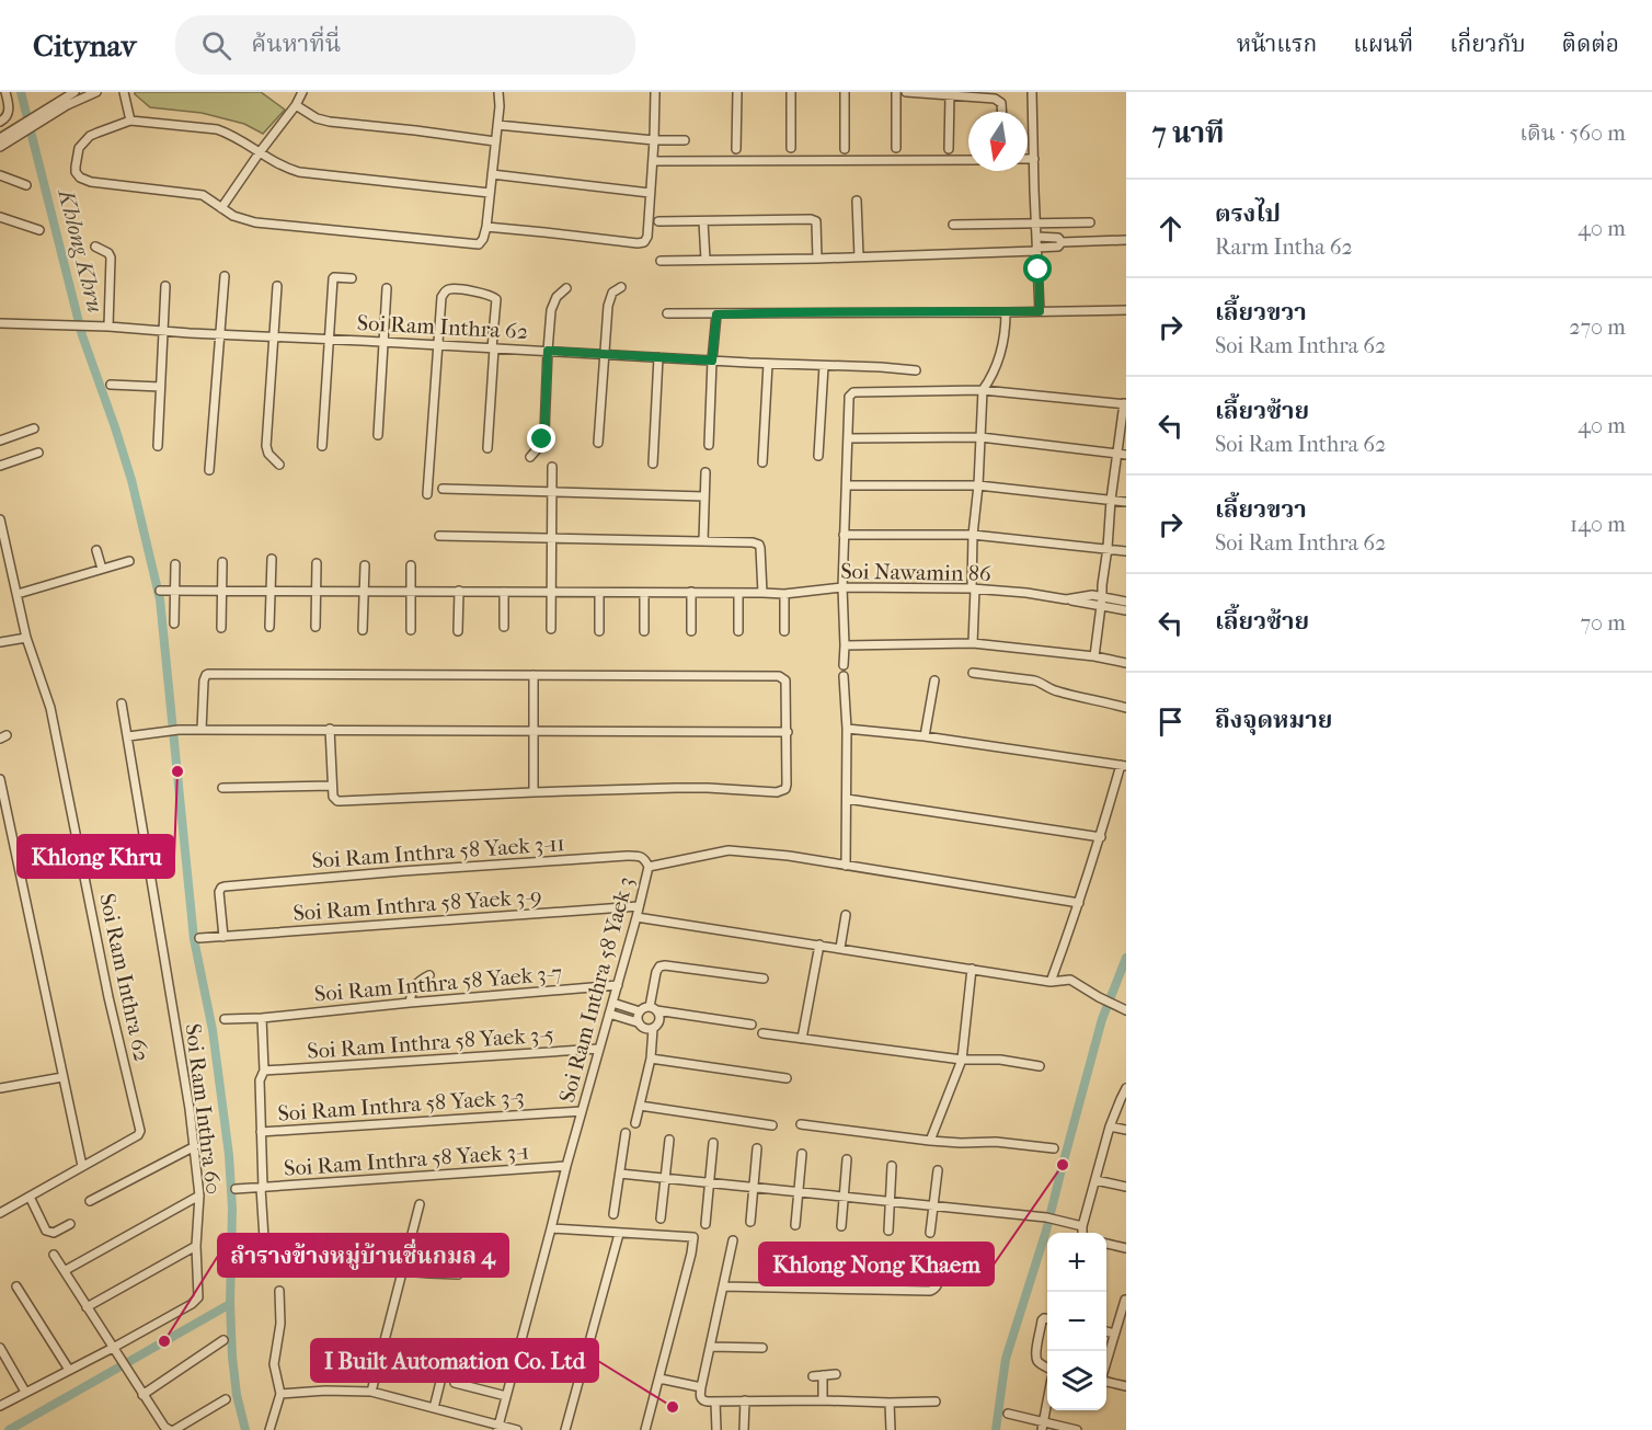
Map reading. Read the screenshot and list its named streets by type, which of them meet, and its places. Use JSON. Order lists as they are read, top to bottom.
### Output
{
  "streets": {
    "street": [
      "Soi Ram Inthra 62",
      "Soi Nawamin 86",
      "Soi Ram Inthra 58 Yaek 3-11",
      "Soi Ram Inthra 58 Yaek 3-9",
      "Soi Ram Inthra 58 Yaek 3-7",
      "Soi Ram Inthra 58 Yaek 3",
      "Soi Ram Inthra 58 Yaek 3-5",
      "Soi Ram Inthra 58 Yaek 3-3",
      "Soi Ram Inthra 60",
      "Soi Ram Inthra 58 Yaek 3-1"
    ]
  },
  "crossings": [
    ["Soi Ram Inthra 58 Yaek 3-11", "Soi Ram Inthra 58 Yaek 3-9"],
    ["Soi Ram Inthra 58 Yaek 3-11", "Soi Ram Inthra 58 Yaek 3"],
    ["Soi Ram Inthra 58 Yaek 3-9", "Soi Ram Inthra 58 Yaek 3"],
    ["Soi Ram Inthra 58 Yaek 3-7", "Soi Ram Inthra 58 Yaek 3"],
    ["Soi Ram Inthra 58 Yaek 3-7", "Soi Ram Inthra 58 Yaek 3-1"],
    ["Soi Ram Inthra 58 Yaek 3", "Soi Ram Inthra 58 Yaek 3-5"],
    ["Soi Ram Inthra 58 Yaek 3", "Soi Ram Inthra 58 Yaek 3-3"],
    ["Soi Ram Inthra 58 Yaek 3", "Soi Ram Inthra 58 Yaek 3-1"],
    ["Soi Ram Inthra 58 Yaek 3-5", "Soi Ram Inthra 58 Yaek 3-1"],
    ["Soi Ram Inthra 58 Yaek 3-3", "Soi Ram Inthra 58 Yaek 3-1"]
  ],
  "water": ["Khlong Khru"],
  "places": [
    "Khlong Khru",
    "Khlong Nong Khaem",
    "ลำรางข้างหมู่บ้านชื่นกมล 4",
    "I Built Automation Co. Ltd"
  ],
  "north": "bottom",
  "page": {
    "header": "Citynav",
    "search": "ค้นหาที่นี่",
    "nav": [
      "หน้าแรก",
      "แผนที่",
      "เกี่ยวกับ",
      "ติดต่อ"
    ],
    "heading": ["7 นาที", "เดิน · 560 m"],
    "list": [
      ["ตรงไป", "Rarm Intha 62", "40 m"],
      ["เลี้ยวขวา", "Soi Ram Inthra 62", "270 m"],
      ["เลี้ยวซ้าย", "Soi Ram Inthra 62", "40 m"],
      ["เลี้ยวขวา", "Soi Ram Inthra 62", "140 m"],
      ["เลี้ยวซ้าย", "70 m"],
      "ถึงจุดหมาย"
    ],
    "map_buttons": ["+", "−"]
  }
}
